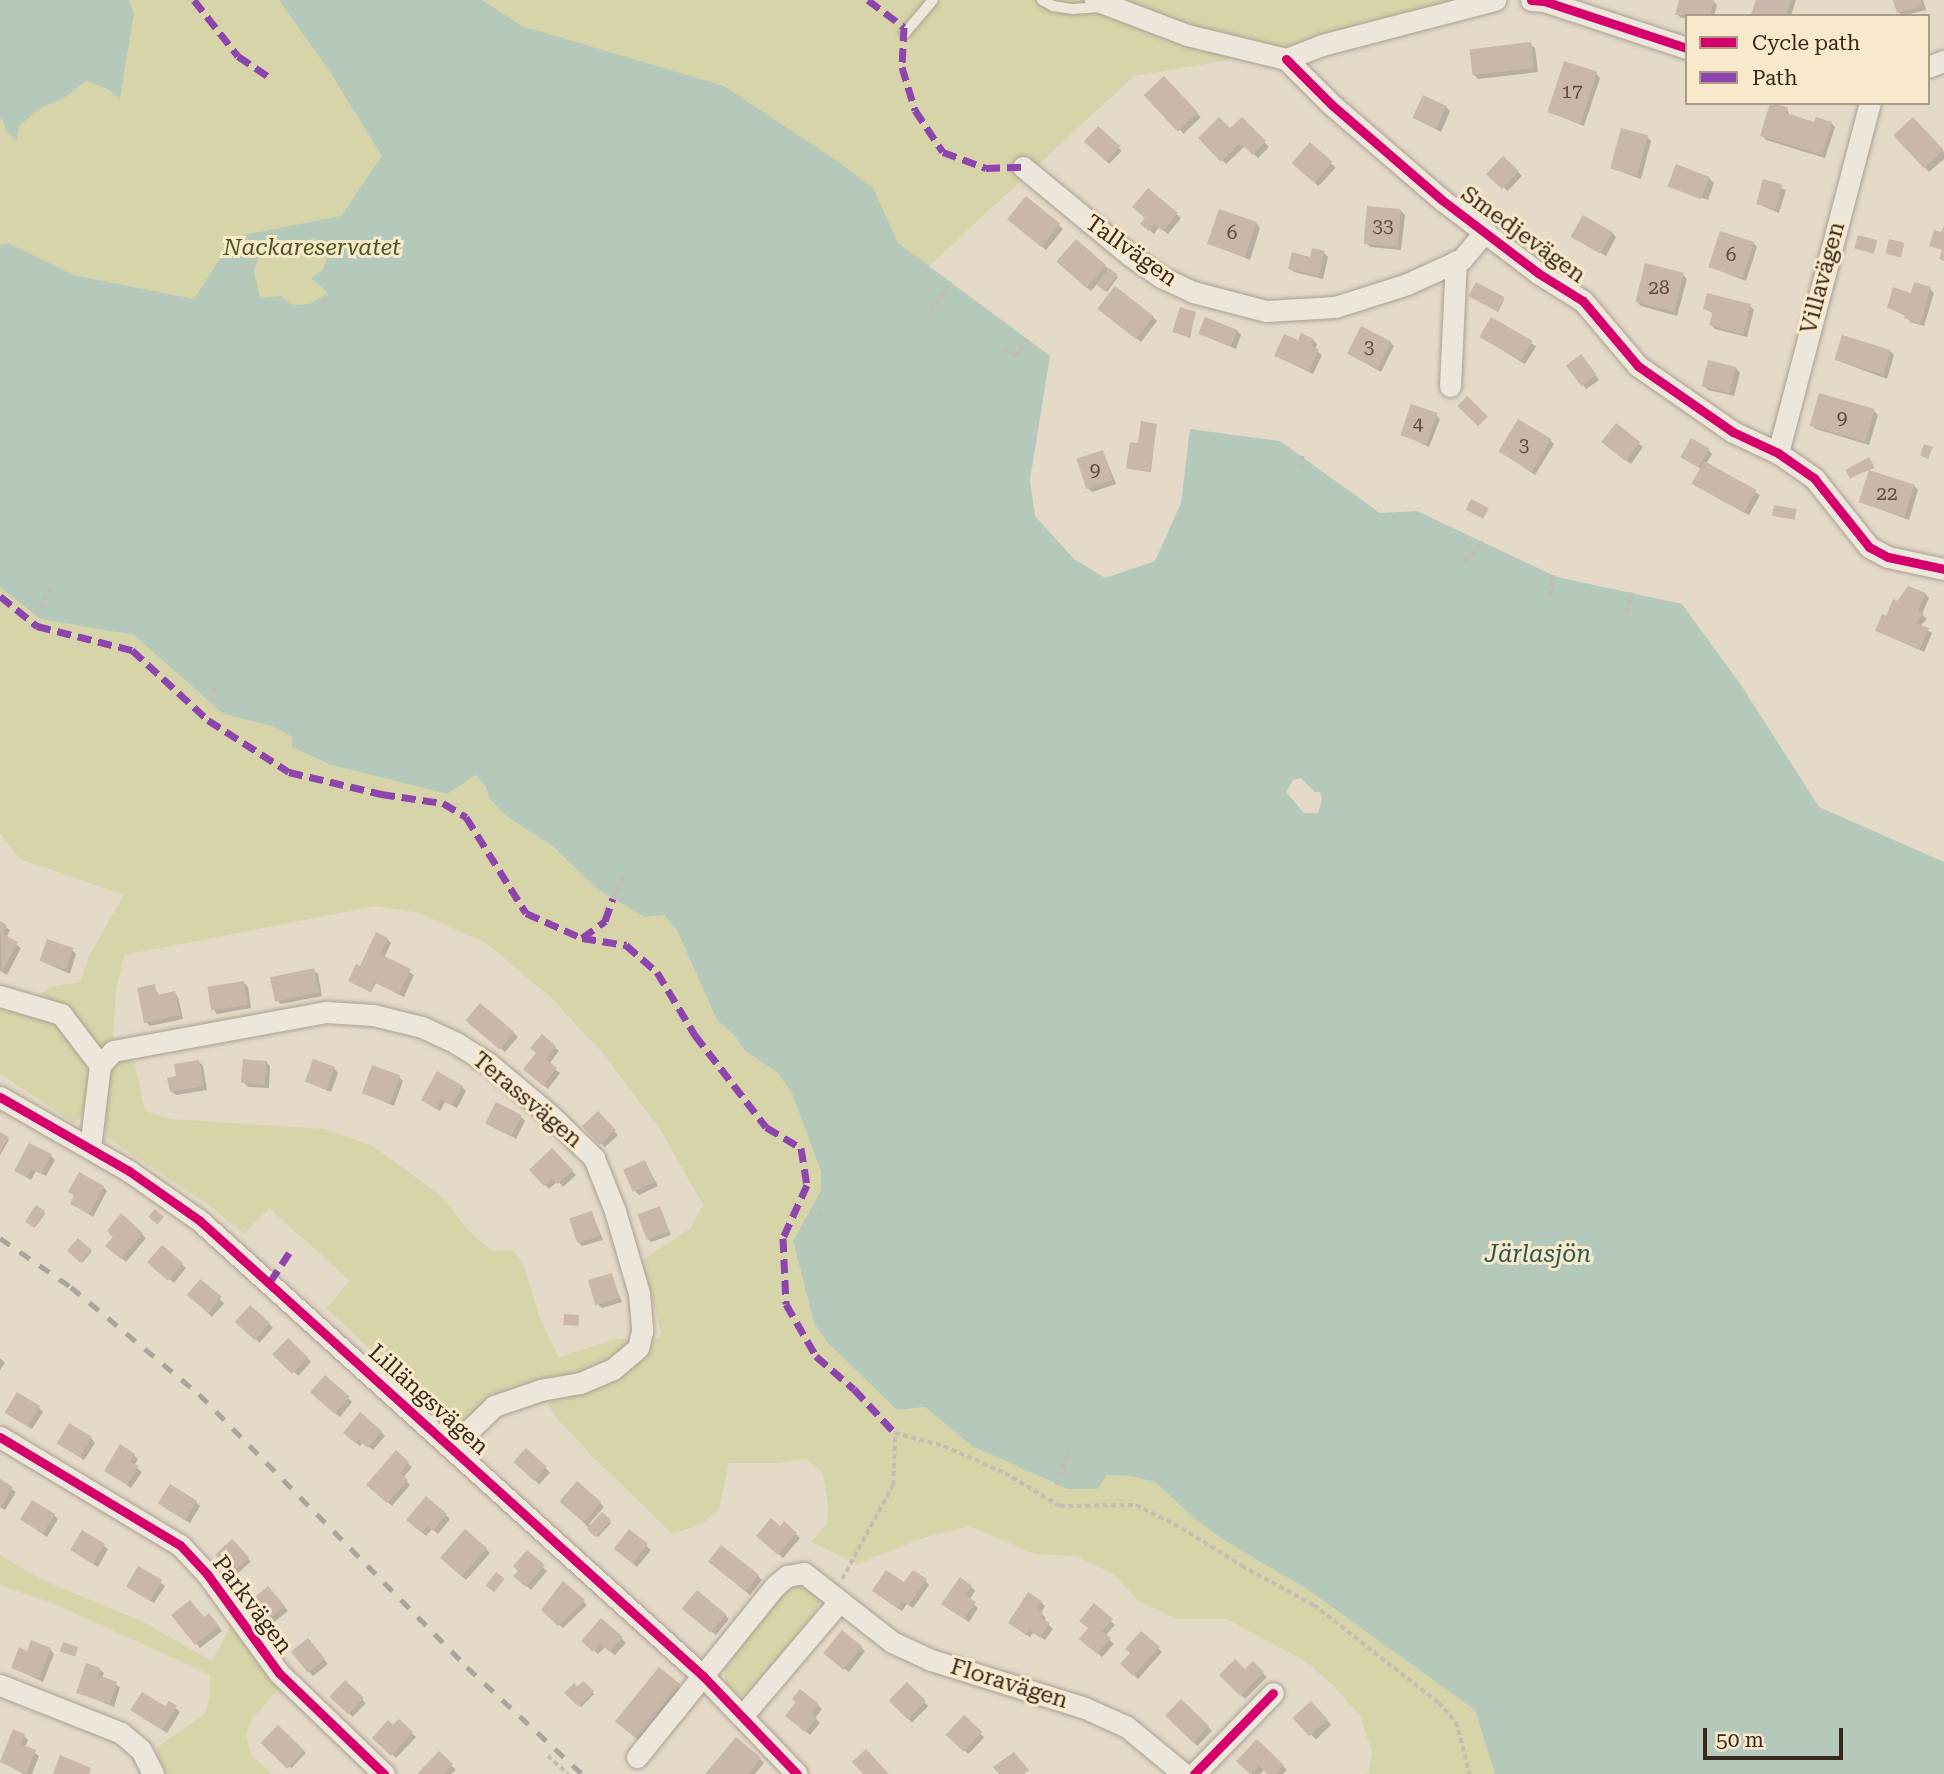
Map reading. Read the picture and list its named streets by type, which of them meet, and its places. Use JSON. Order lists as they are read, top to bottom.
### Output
{
  "streets": {
    "street": [
      "Smedjevägen",
      "Tallvägen",
      "Villavägen",
      "Terassvägen",
      "Lillängsvägen",
      "Parkvägen",
      "Floravägen"
    ]
  },
  "crossings": [
    ["Smedjevägen", "Tallvägen"],
    ["Smedjevägen", "Villavägen"],
    ["Terassvägen", "Lillängsvägen"],
    ["Lillängsvägen", "Floravägen"]
  ],
  "water": ["Järlasjön"],
  "parks": ["Nackareservatet"],
  "house_numbers": [
    "17",
    "33",
    "6",
    "6",
    "28",
    "3",
    "9",
    "4",
    "3",
    "9",
    "22"
  ],
  "legend": ["Cycle path", "Path"],
  "scale_bar": "50 m"
}
